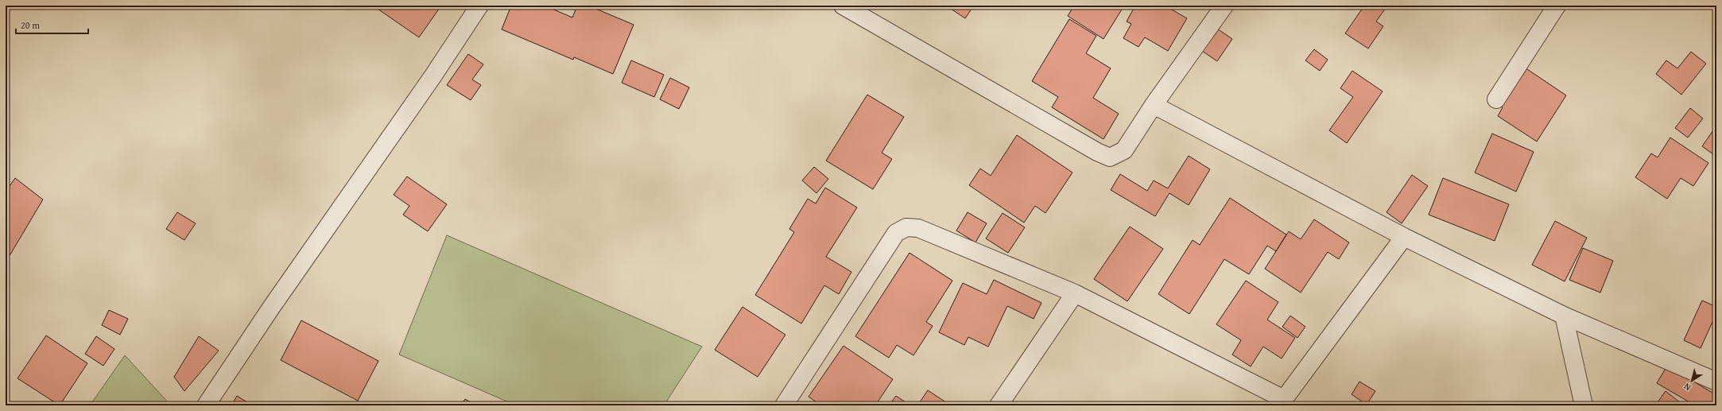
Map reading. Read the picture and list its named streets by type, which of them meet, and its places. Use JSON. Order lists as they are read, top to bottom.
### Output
{
  "scale_bar": "20 m",
  "north": "bottom left"
}
